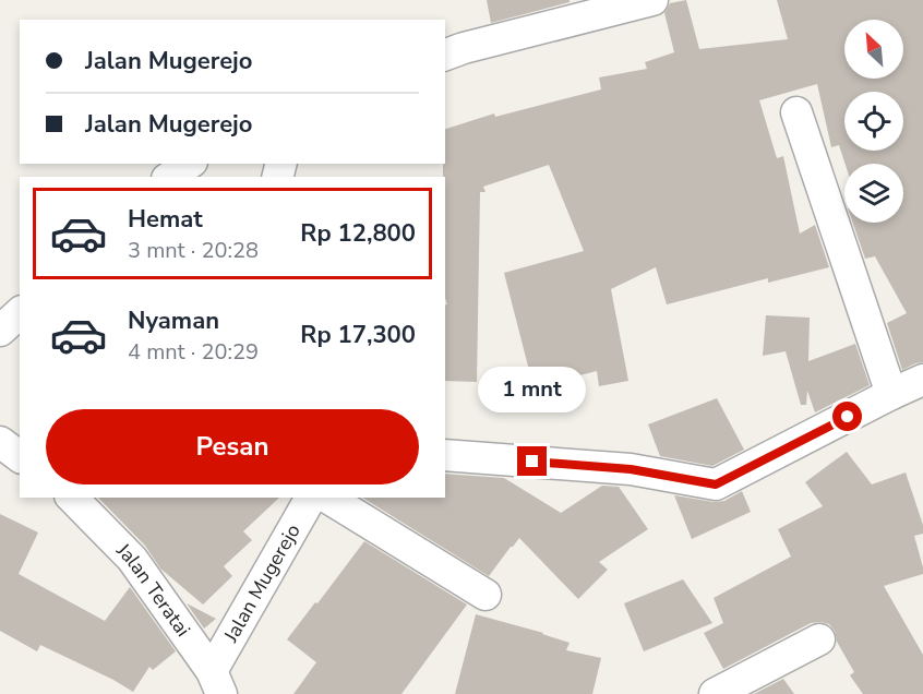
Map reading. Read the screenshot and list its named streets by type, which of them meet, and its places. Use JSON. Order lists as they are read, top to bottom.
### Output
{
  "streets": {
    "street": ["Jalan Mugerejo", "Jalan Teratai"]
  },
  "crossings": [
    ["Jalan Mugerejo", "Jalan Teratai"]
  ],
  "north": "top left",
  "page": {
    "banner": ["Jalan Mugerejo", "Jalan Mugerejo"],
    "list": [
      {
        "name": "Hemat",
        "note": "3 mnt · 20:28",
        "value": "Rp 12,800"
      },
      {
        "name": "Nyaman",
        "note": "4 mnt · 20:29",
        "value": "Rp 17,300"
      }
    ],
    "bubble": "1 mnt",
    "buttons": "Pesan"
  }
}
